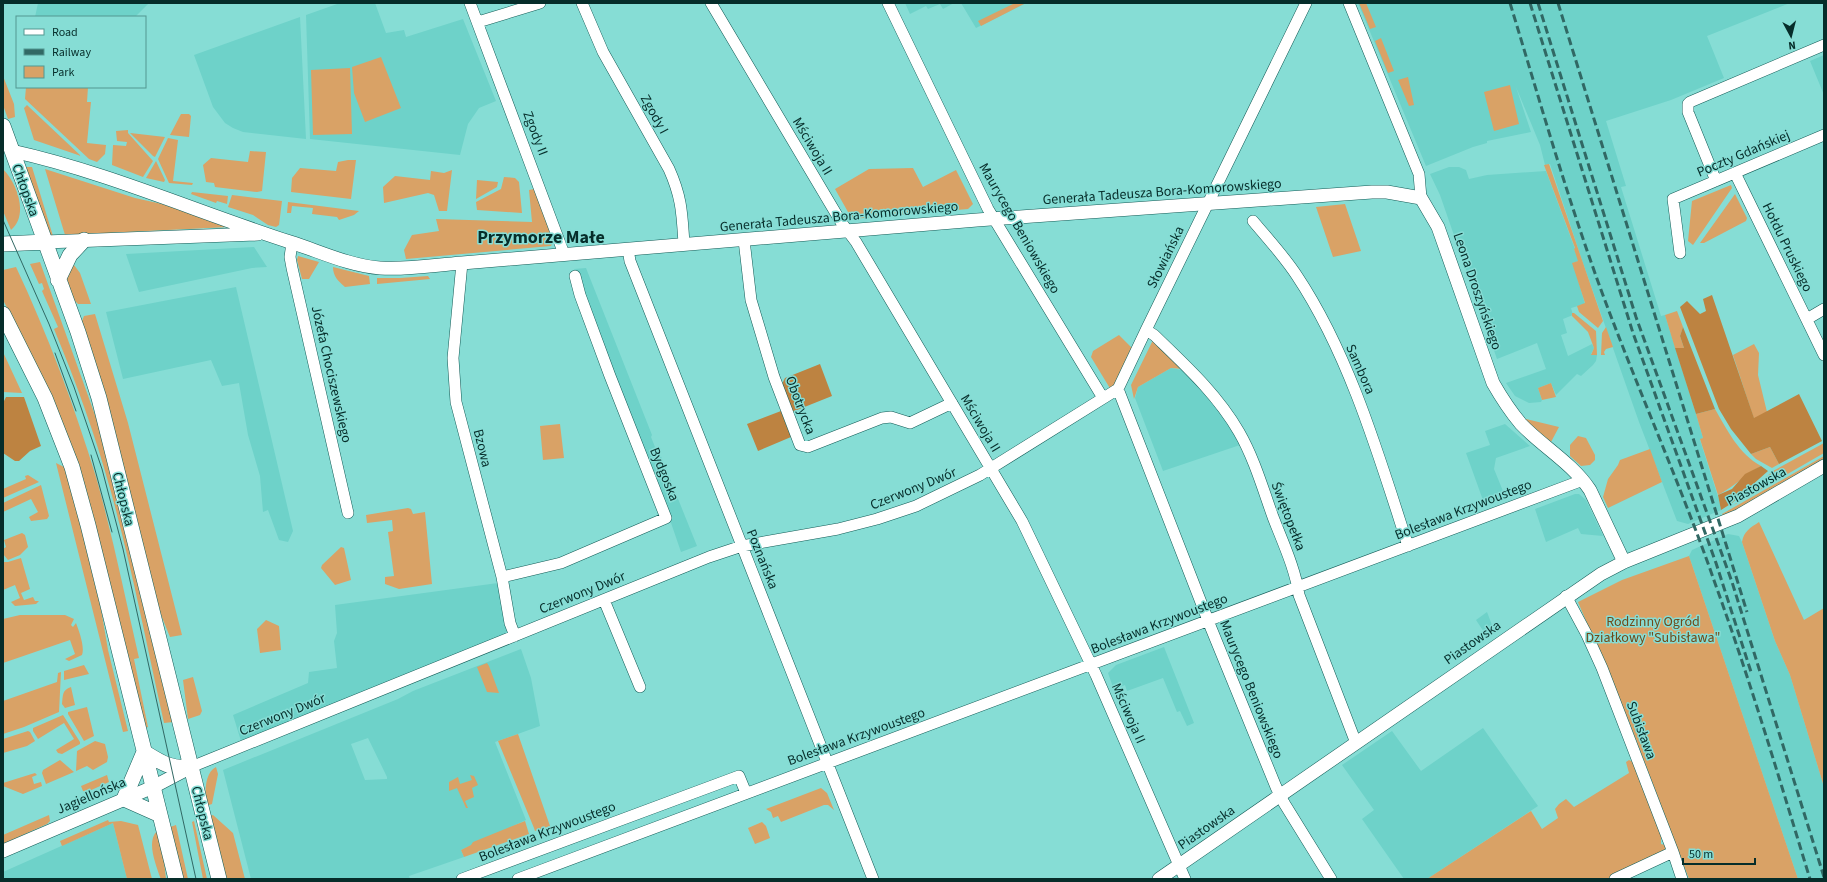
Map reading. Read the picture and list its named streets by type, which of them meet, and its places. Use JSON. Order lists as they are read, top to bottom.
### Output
{
  "streets": {
    "main road": ["Chłopska"],
    "street": [
      "Zgody I",
      "Zgody II",
      "Mściwoja II",
      "Poczty Gdańskiej",
      "Generała Tadeusza Bora-Komorowskiego",
      "Maurycego Beniowskiego",
      "Hołdu Pruskiego",
      "Słowiańska",
      "Leona Droszyńskiego",
      "Sambora",
      "Józefa Chociszewskiego",
      "Obotrycka",
      "Bzowa",
      "Bydgoska",
      "Piastowska",
      "Czerwony Dwór",
      "Bolesława Krzywoustego",
      "Świętopełka",
      "Poznańska",
      "Subisława",
      "Jagiellońska"
    ]
  },
  "crossings": [
    ["Zgody I", "Generała Tadeusza Bora-Komorowskiego"],
    ["Zgody II", "Generała Tadeusza Bora-Komorowskiego"],
    ["Mściwoja II", "Generała Tadeusza Bora-Komorowskiego"],
    ["Mściwoja II", "Obotrycka"],
    ["Mściwoja II", "Piastowska"],
    ["Mściwoja II", "Czerwony Dwór"],
    ["Mściwoja II", "Bolesława Krzywoustego"],
    ["Poczty Gdańskiej", "Hołdu Pruskiego"],
    ["Chłopska", "Generała Tadeusza Bora-Komorowskiego"],
    ["Chłopska", "Czerwony Dwór"],
    ["Chłopska", "Jagiellońska"],
    ["Generała Tadeusza Bora-Komorowskiego", "Maurycego Beniowskiego"],
    ["Generała Tadeusza Bora-Komorowskiego", "Słowiańska"],
    ["Generała Tadeusza Bora-Komorowskiego", "Leona Droszyńskiego"],
    ["Generała Tadeusza Bora-Komorowskiego", "Józefa Chociszewskiego"],
    ["Generała Tadeusza Bora-Komorowskiego", "Obotrycka"],
    ["Generała Tadeusza Bora-Komorowskiego", "Bzowa"],
    ["Generała Tadeusza Bora-Komorowskiego", "Poznańska"],
    ["Maurycego Beniowskiego", "Słowiańska"],
    ["Maurycego Beniowskiego", "Piastowska"],
    ["Maurycego Beniowskiego", "Bolesława Krzywoustego"],
    ["Słowiańska", "Świętopełka"],
    ["Leona Droszyńskiego", "Piastowska"],
    ["Leona Droszyńskiego", "Bolesława Krzywoustego"],
    ["Sambora", "Bolesława Krzywoustego"],
    ["Bzowa", "Bydgoska"],
    ["Bzowa", "Czerwony Dwór"],
    ["Piastowska", "Świętopełka"],
    ["Piastowska", "Subisława"],
    ["Czerwony Dwór", "Poznańska"],
    ["Czerwony Dwór", "Jagiellońska"],
    ["Bolesława Krzywoustego", "Świętopełka"],
    ["Bolesława Krzywoustego", "Poznańska"]
  ],
  "districts": ["Przymorze Małe"],
  "parks": ["Rodzinny Ogród Działkowy \"Subisława\""],
  "legend": ["Road", "Railway", "Park"],
  "scale_bar": "50 m",
  "north": "bottom"
}
